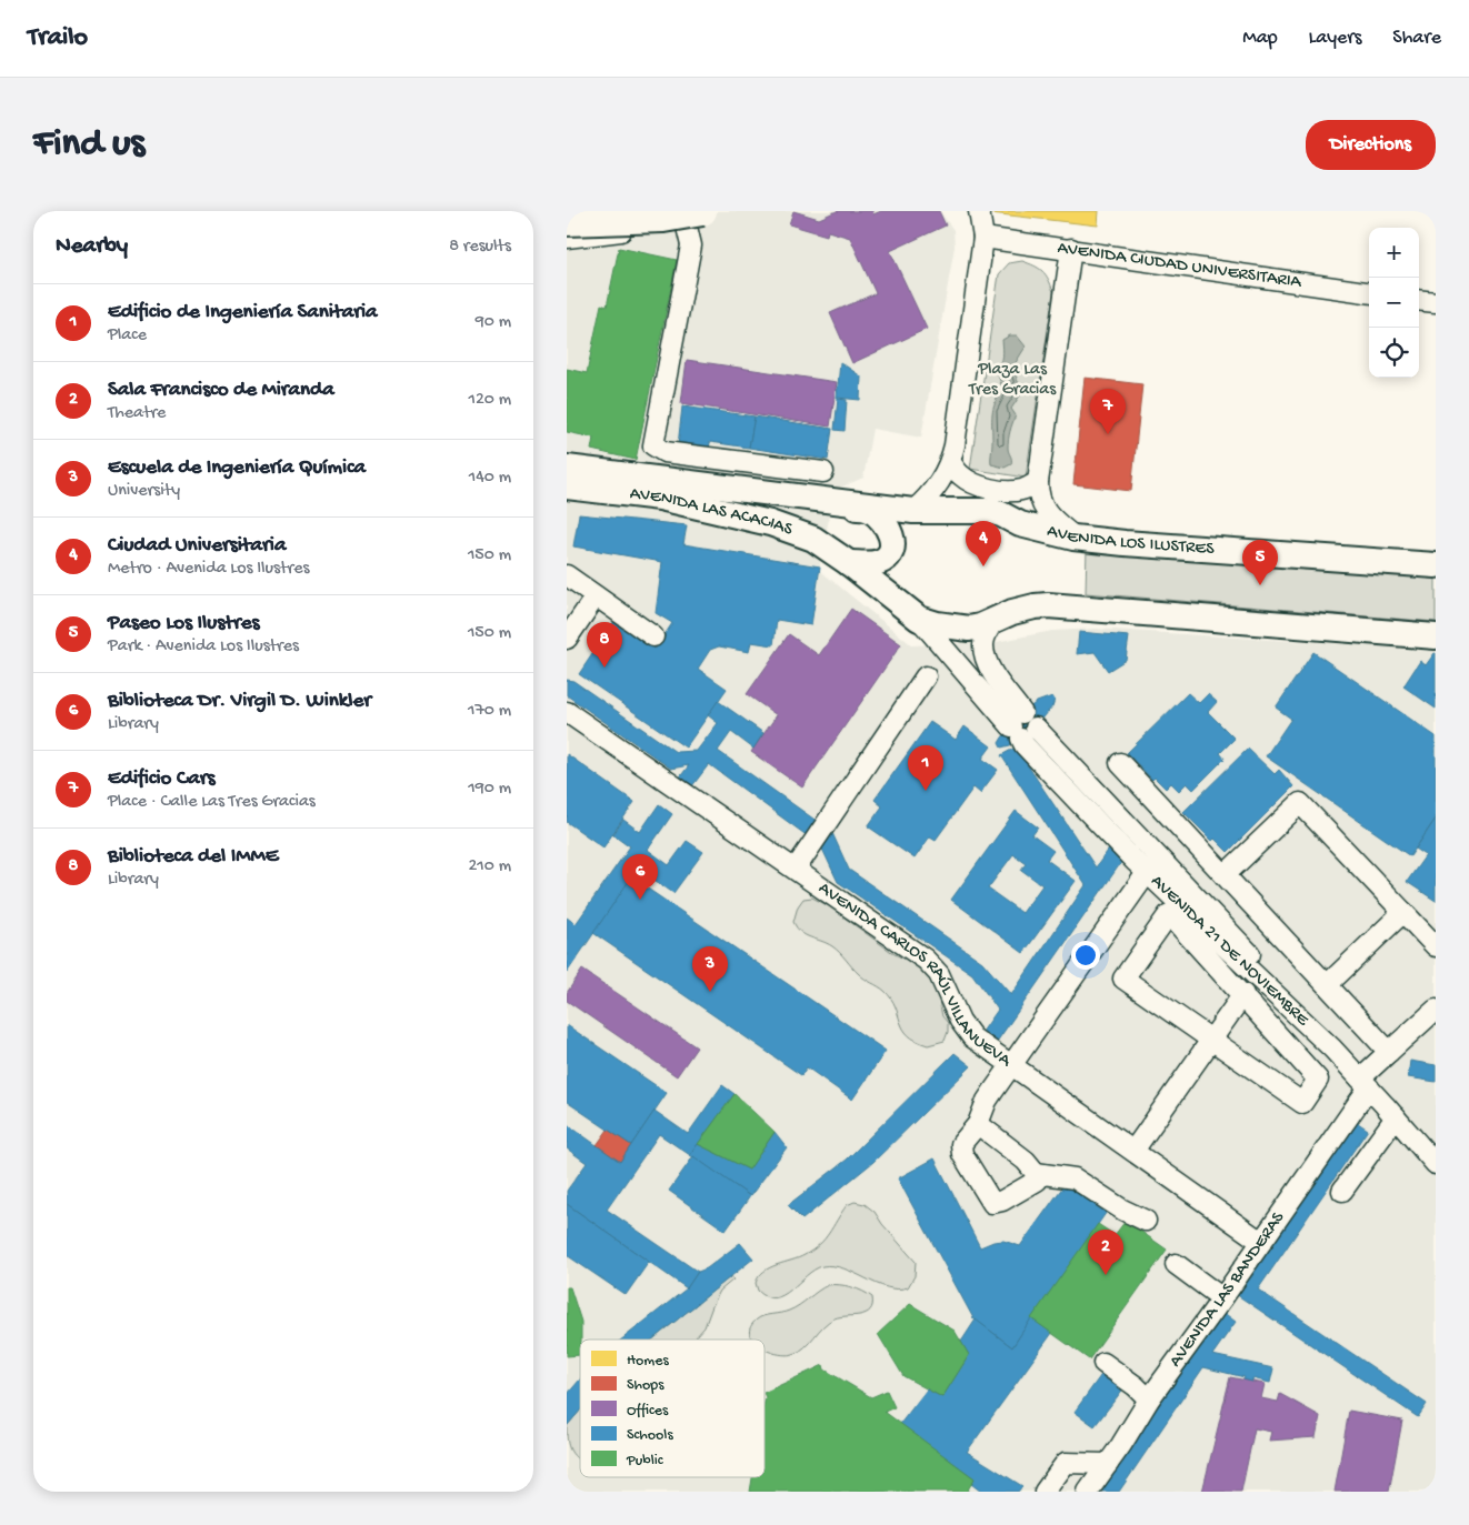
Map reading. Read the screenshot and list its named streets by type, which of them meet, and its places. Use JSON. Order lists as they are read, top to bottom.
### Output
{
  "streets": {
    "main road": ["AVENIDA LAS ACACIAS", "AVENIDA LOS ILUSTRES"],
    "street": [
      "AVENIDA CIUDAD UNIVERSITARIA",
      "AVENIDA 21 DE NOVIEMBRE",
      "AVENIDA CARLOS RAÚL VILLANUEVA",
      "AVENIDA LAS BANDERAS"
    ]
  },
  "crossings": [
    ["AVENIDA LAS ACACIAS", "AVENIDA LOS ILUSTRES"],
    ["AVENIDA 21 DE NOVIEMBRE", "AVENIDA LAS BANDERAS"],
    ["AVENIDA CARLOS RAÚL VILLANUEVA", "AVENIDA LAS BANDERAS"]
  ],
  "parks": ["Plaza Las Tres Gracias"],
  "legend": [
    "Homes",
    "Shops",
    "Offices",
    "Schools",
    "Public"
  ],
  "page": {
    "header": "Trailo",
    "nav": ["Map", "Layers", "Share"],
    "buttons": "Directions",
    "title": "Find us",
    "heading": ["Nearby", "8 results"],
    "map_buttons": ["+", "−"],
    "list": [
      {
        "mark": "1",
        "name": "Edificio de Ingeniería Sanitaria",
        "note": "Place",
        "value": "90 m"
      },
      {
        "mark": "2",
        "name": "Sala Francisco de Miranda",
        "note": "Theatre",
        "value": "120 m"
      },
      {
        "mark": "3",
        "name": "Escuela de Ingeniería Química",
        "note": "University",
        "value": "140 m"
      },
      {
        "mark": "4",
        "name": "Ciudad Universitaria",
        "note": "Metro · Avenida Los Ilustres",
        "value": "150 m"
      },
      {
        "mark": "5",
        "name": "Paseo Los Ilustres",
        "note": "Park · Avenida Los Ilustres",
        "value": "150 m"
      },
      {
        "mark": "6",
        "name": "Biblioteca Dr. Virgil D. Winkler",
        "note": "Library",
        "value": "170 m"
      },
      {
        "mark": "7",
        "name": "Edificio Cars",
        "note": "Place · Calle Las Tres Gracias",
        "value": "190 m"
      },
      {
        "mark": "8",
        "name": "Biblioteca del IMME",
        "note": "Library",
        "value": "210 m"
      }
    ],
    "pins": [
      "7",
      "4",
      "5",
      "8",
      "1",
      "6",
      "3",
      "2"
    ]
  }
}
